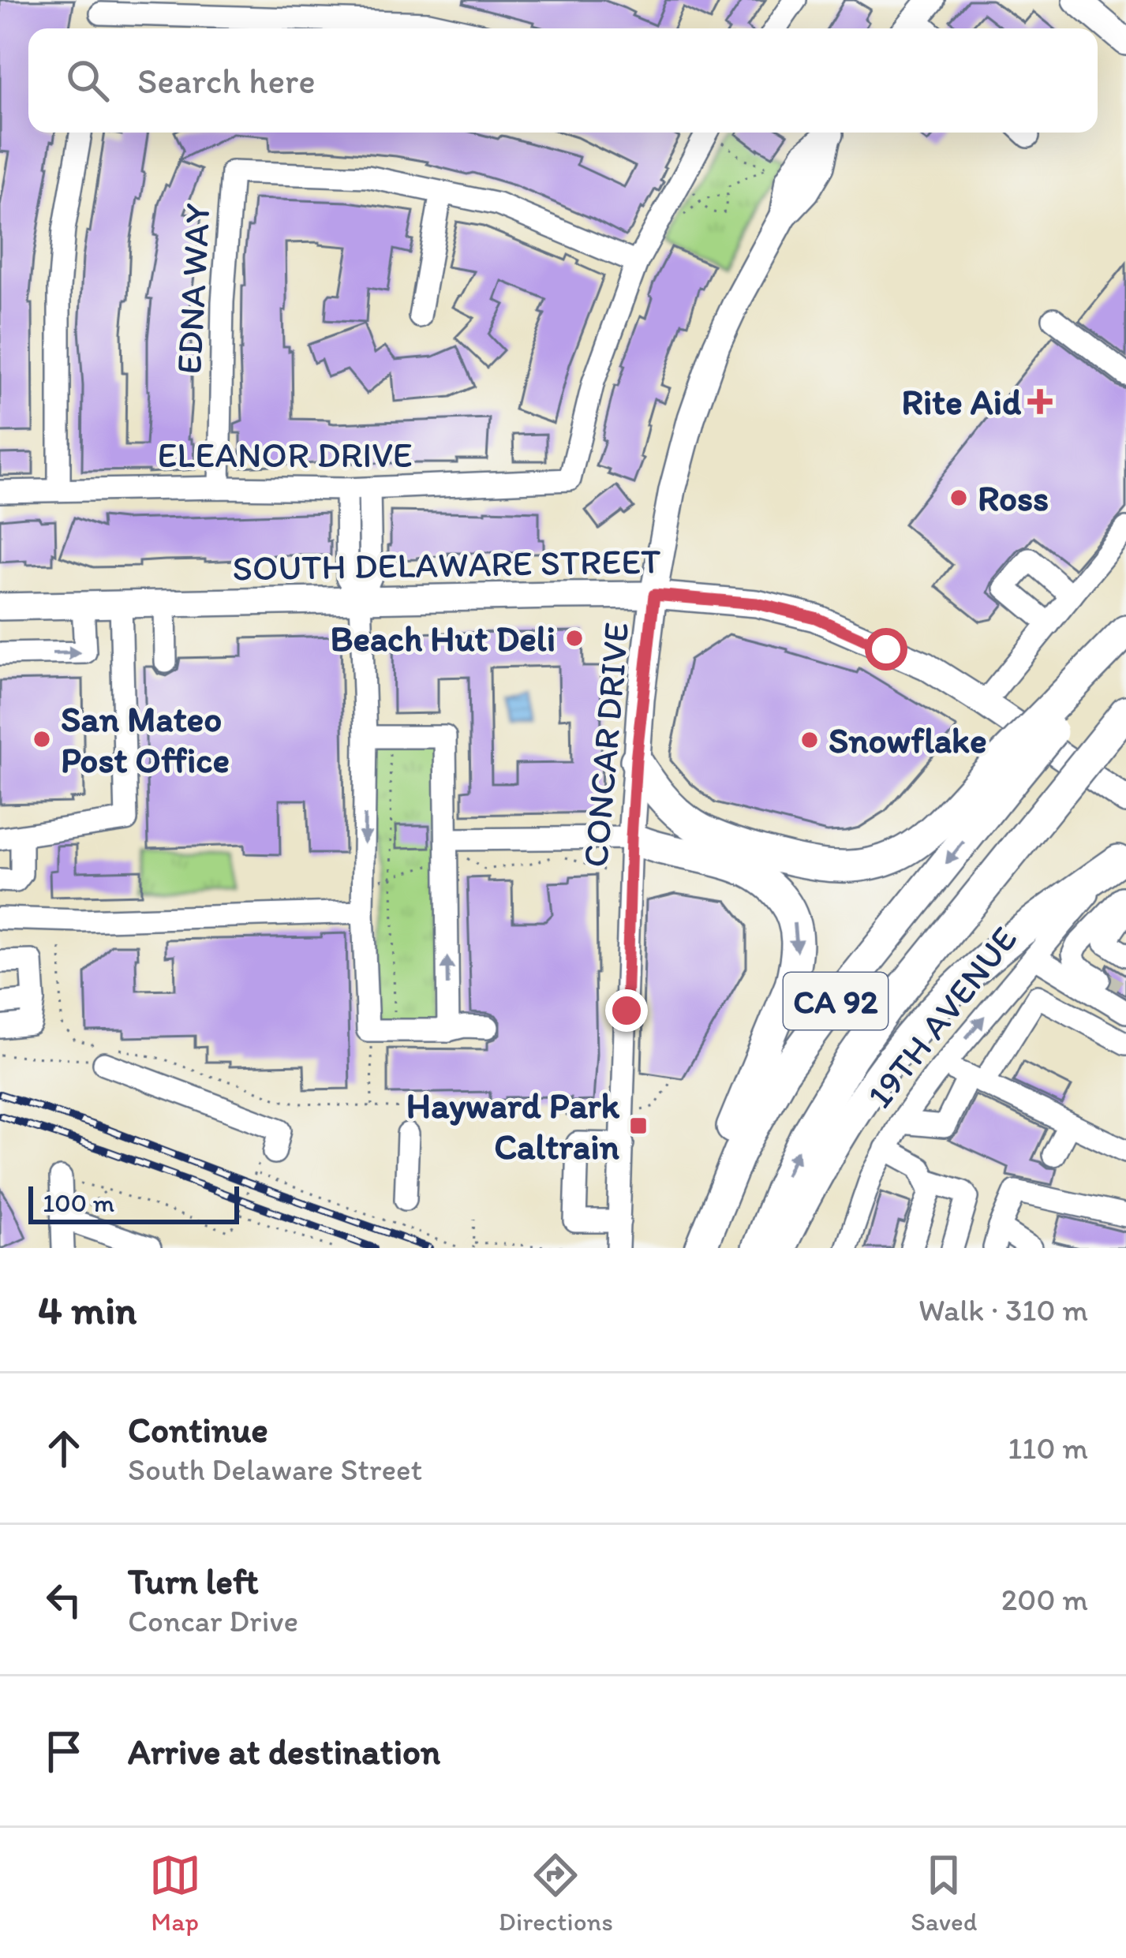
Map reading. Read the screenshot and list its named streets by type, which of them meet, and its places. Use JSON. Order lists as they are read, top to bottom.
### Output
{
  "streets": {
    "highway": ["CA 92"],
    "main road": ["SOUTH DELAWARE STREET", "CONCAR DRIVE"],
    "street": ["EDNA WAY", "ELEANOR DRIVE", "19TH AVENUE"]
  },
  "crossings": [
    ["EDNA WAY", "ELEANOR DRIVE"],
    ["SOUTH DELAWARE STREET", "CONCAR DRIVE"]
  ],
  "places": {
    "health": ["Rite Aid"],
    "other": [
      "Ross",
      "Beach Hut Deli",
      "San Mateo Post Office",
      "Snowflake"
    ],
    "transit": ["Hayward Park Caltrain"]
  },
  "scale_bar": "100 m",
  "page": {
    "search": "Search here",
    "scale": "100 m",
    "heading": ["4 min", "Walk · 310 m"],
    "list": [
      ["Continue", "South Delaware Street", "110 m"],
      ["Turn left", "Concar Drive", "200 m"],
      "Arrive at destination"
    ],
    "nav": ["Map", "Directions", "Saved"]
  }
}
